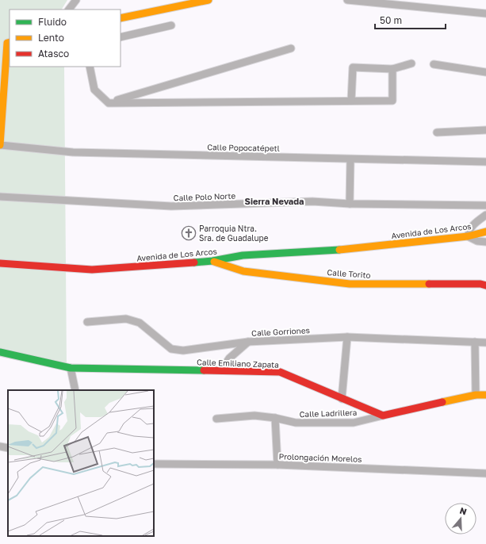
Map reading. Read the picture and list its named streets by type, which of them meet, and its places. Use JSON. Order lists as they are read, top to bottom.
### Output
{
  "streets": {
    "street": [
      "Calle Popocatépetl",
      "Calle Polo Norte",
      "Avenida de Los Arcos",
      "Calle Torito",
      "Calle Gorriones",
      "Calle Emiliano Zapata",
      "Calle Ladrillera",
      "Prolongación Morelos"
    ]
  },
  "crossings": [
    ["Avenida de Los Arcos", "Calle Torito"],
    ["Calle Emiliano Zapata", "Calle Ladrillera"]
  ],
  "districts": ["Sierra Nevada"],
  "places": {
    "church": ["Parroquia Ntra. Sra. de Guadalupe"]
  },
  "legend": ["Fluido", "Lento", "Atasco"],
  "scale_bar": "50 m",
  "north": "top"
}
